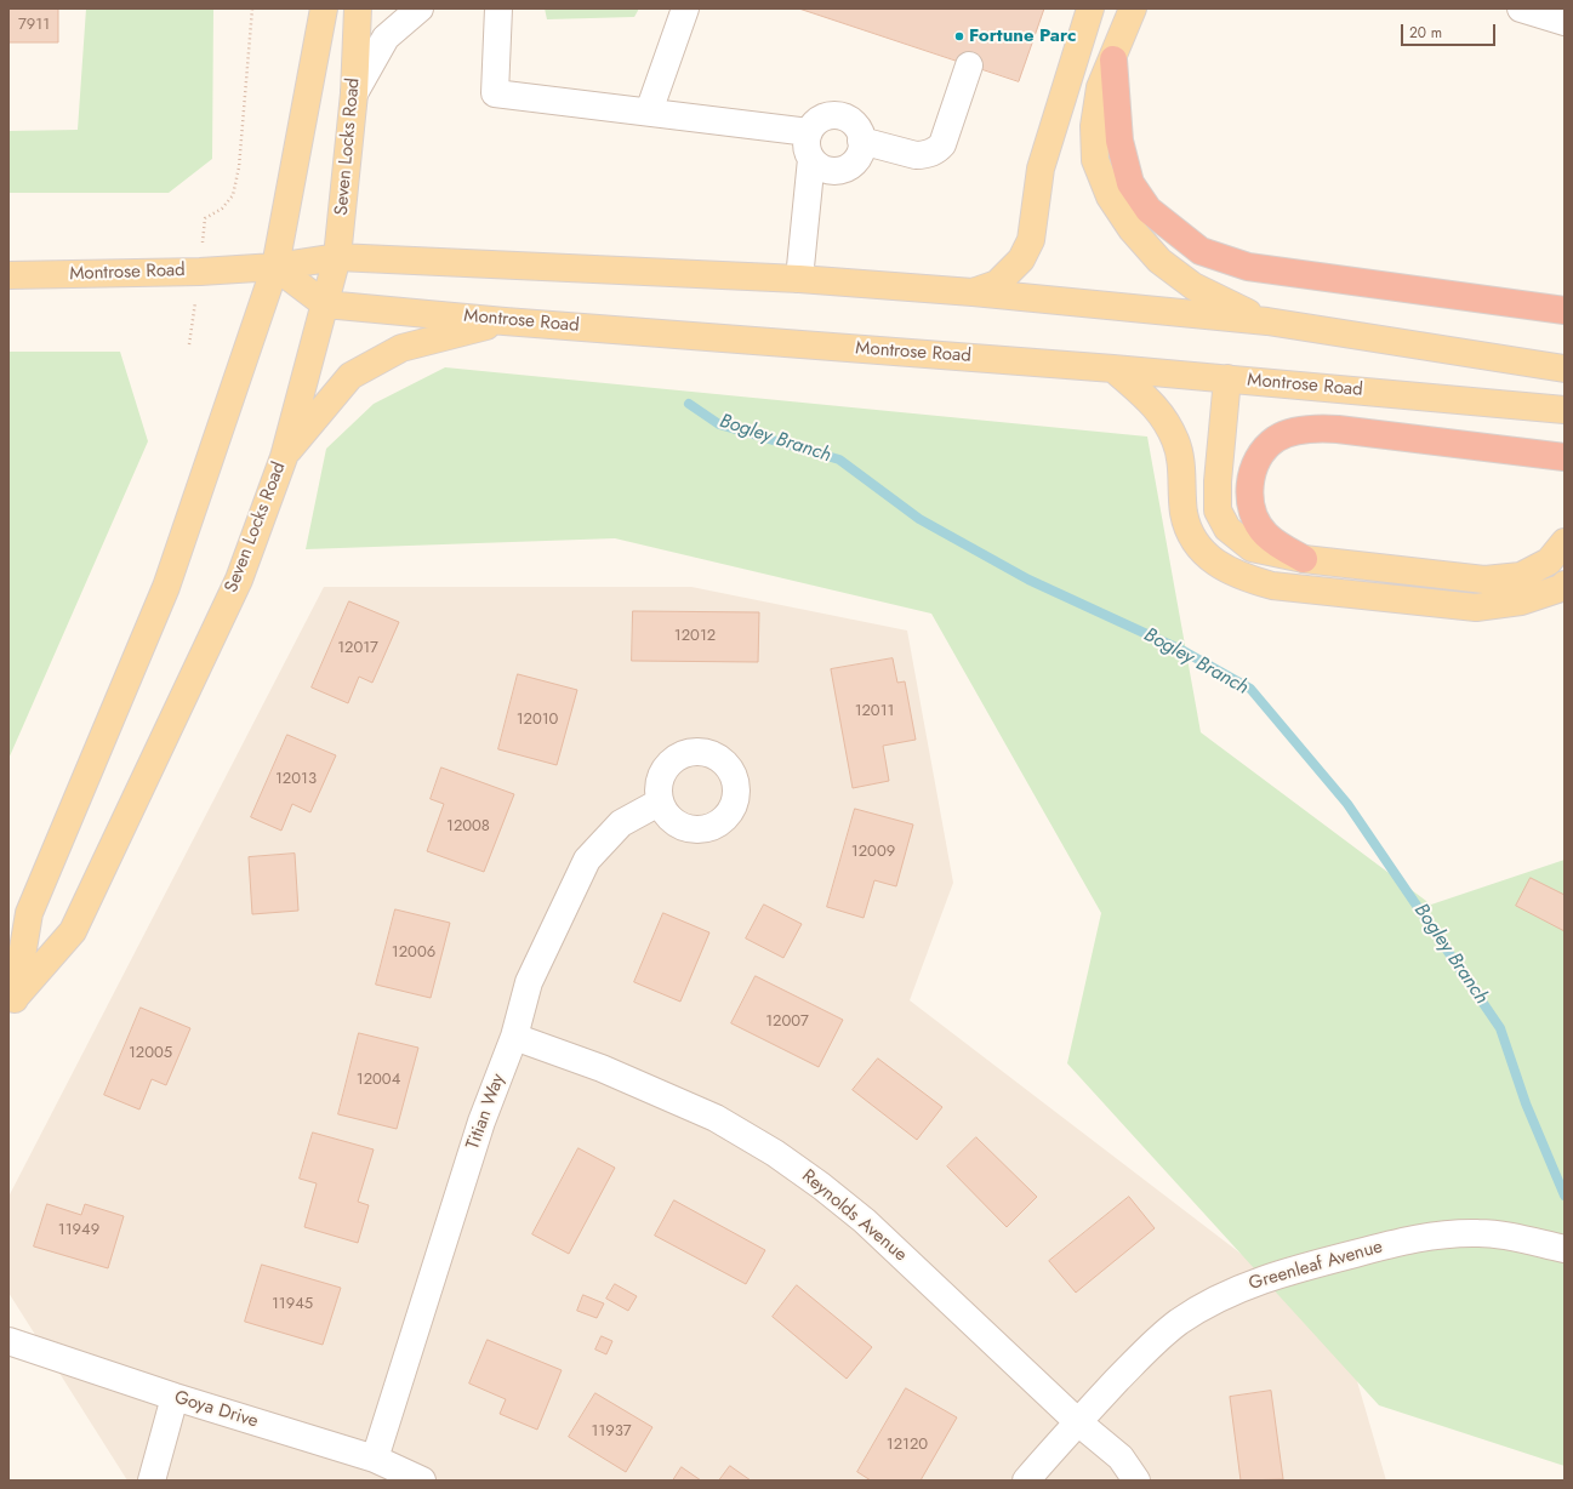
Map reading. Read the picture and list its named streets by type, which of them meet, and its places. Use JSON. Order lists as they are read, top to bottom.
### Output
{
  "streets": {
    "main road": ["Seven Locks Road", "Montrose Road"],
    "street": [
      "Titian Way",
      "Reynolds Avenue",
      "Greenleaf Avenue",
      "Goya Drive"
    ]
  },
  "crossings": [
    ["Seven Locks Road", "Montrose Road"],
    ["Titian Way", "Reynolds Avenue"],
    ["Titian Way", "Goya Drive"],
    ["Reynolds Avenue", "Greenleaf Avenue"]
  ],
  "water": ["Bogley Branch"],
  "places": ["Fortune Parc"],
  "house_numbers": [
    "7911",
    "12012",
    "12017",
    "12011",
    "12010",
    "12013",
    "12008",
    "12009",
    "12006",
    "12007",
    "12005",
    "12004",
    "11949",
    "11945",
    "11937",
    "12120"
  ],
  "scale_bar": "20 m"
}
